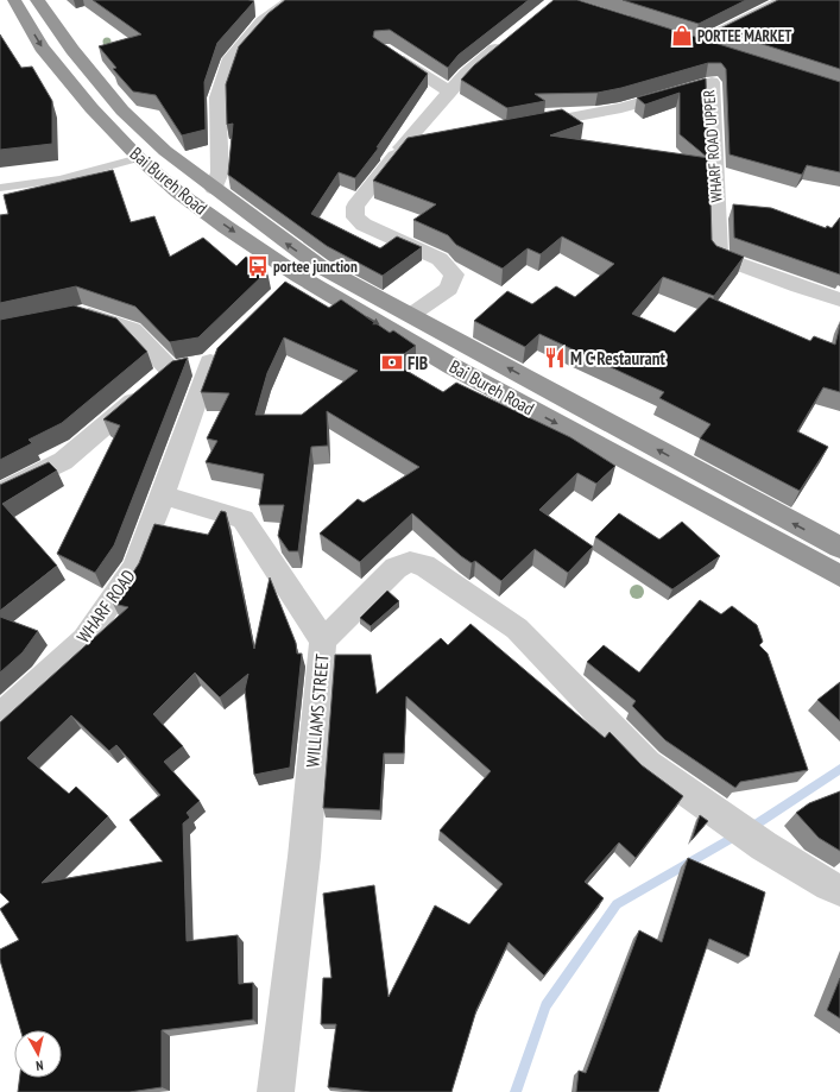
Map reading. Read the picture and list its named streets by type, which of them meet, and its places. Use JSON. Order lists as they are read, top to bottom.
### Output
{
  "streets": {
    "highway": ["Bai Bureh Road"],
    "street": ["WHARF ROAD UPPER", "WHARF ROAD", "WILLIAMS STREET"]
  },
  "crossings": [
    ["WHARF ROAD", "WILLIAMS STREET"]
  ],
  "places": {
    "shop": ["PORTEE MARKET"],
    "bus stop": ["portee junction"],
    "restaurant": ["M C Restaurant"],
    "bank": ["FIB"]
  },
  "north": "bottom"
}
